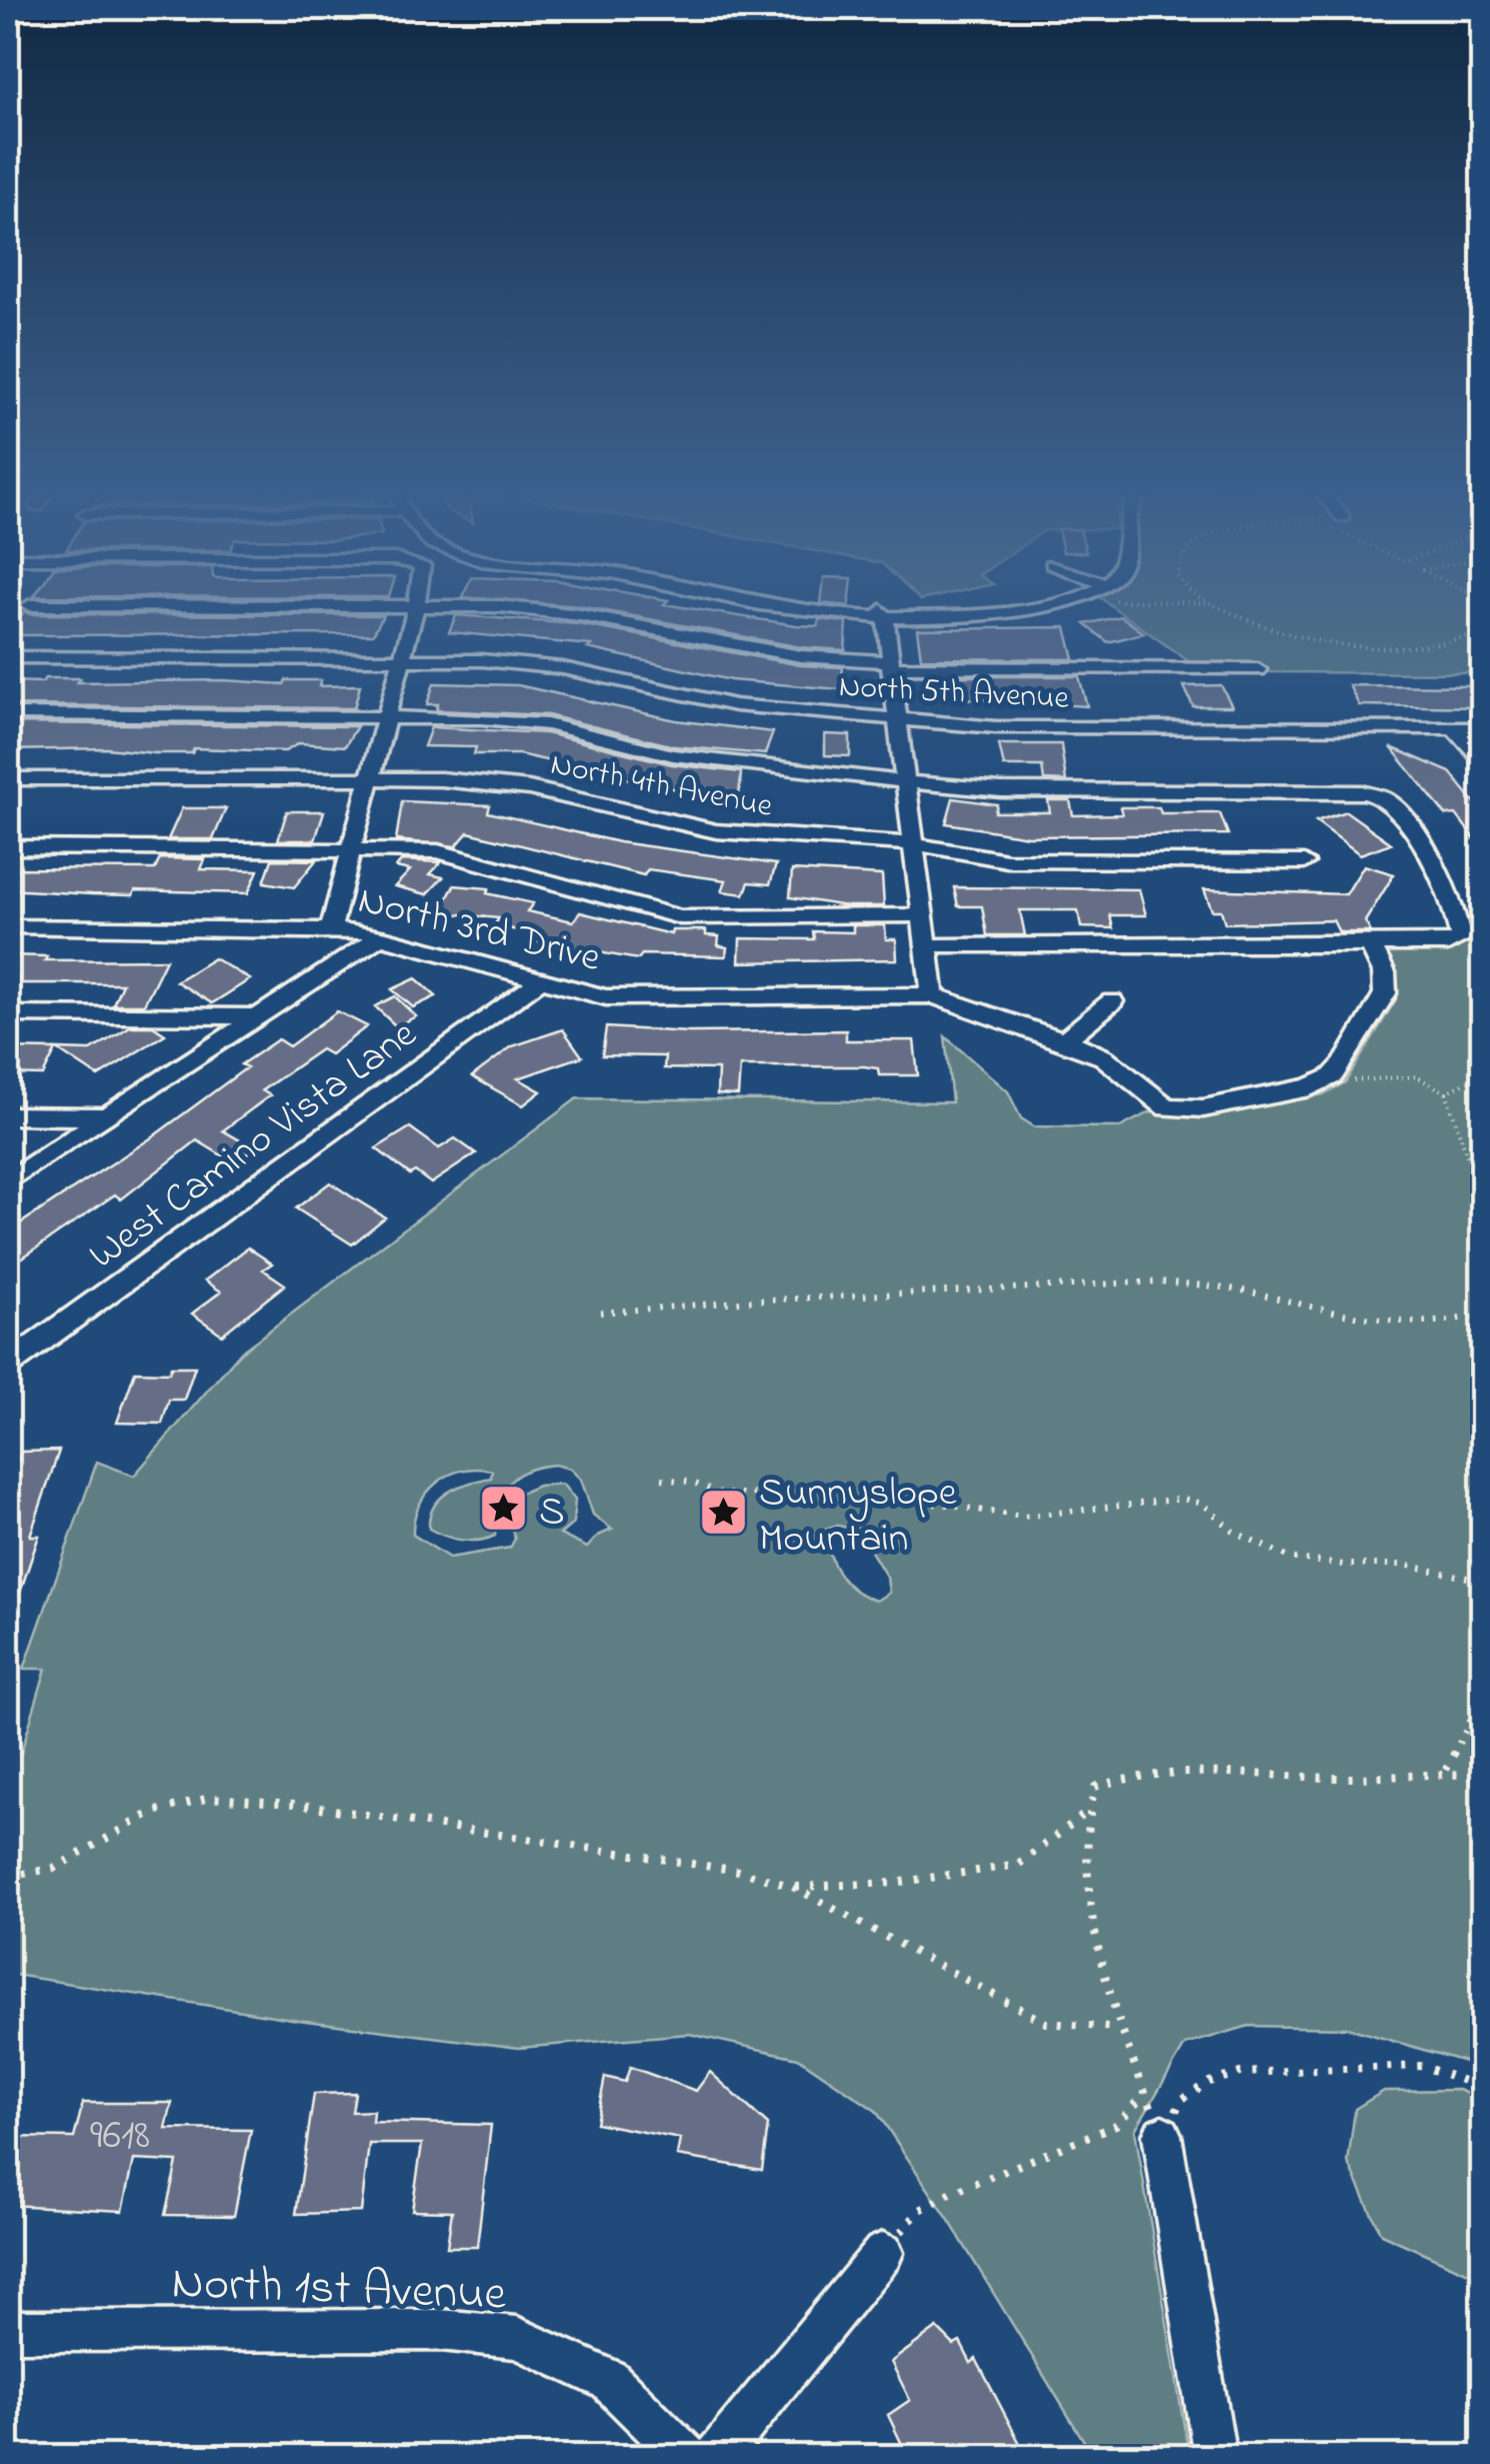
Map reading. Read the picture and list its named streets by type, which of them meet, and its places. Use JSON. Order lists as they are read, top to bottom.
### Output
{
  "streets": {
    "street": [
      "North 5th Avenue",
      "North 4th Avenue",
      "North 3rd Drive",
      "West Camino Vista Lane",
      "North 1st Avenue"
    ]
  },
  "crossings": [
    ["North 3rd Drive", "West Camino Vista Lane"]
  ],
  "places": {
    "place": ["S", "Sunnyslope Mountain"]
  },
  "house_numbers": ["9618"]
}
